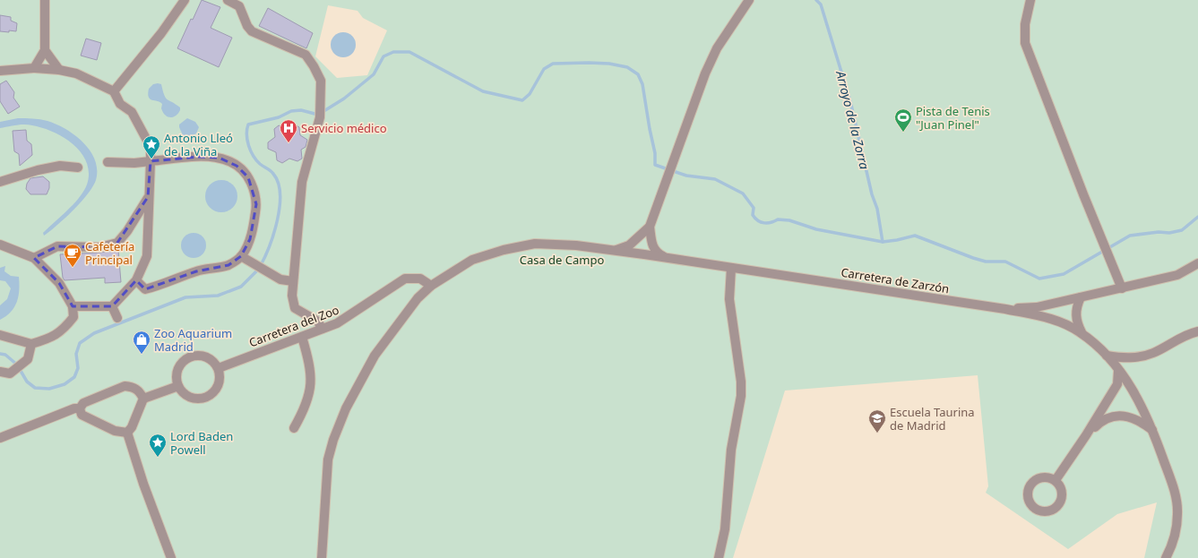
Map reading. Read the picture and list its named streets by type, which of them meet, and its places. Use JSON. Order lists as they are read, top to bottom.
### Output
{
  "streets": {
    "street": ["Carretera de Zarzón", "Carretera del Zoo"]
  },
  "crossings": [
    ["Carretera de Zarzón", "Carretera del Zoo"]
  ],
  "water": ["Arroyo de la Zorra"],
  "parks": ["Casa de Campo"],
  "places": {
    "sports": ["Pista de Tenis \"Juan Pinel\""],
    "hospital": ["Servicio médico"],
    "place": ["Antonio Lleó de la Viña", "Lord Baden Powell"],
    "cafe": ["Cafetería Principal"],
    "shop": ["Zoo Aquarium Madrid"],
    "school or university": ["Escuela Taurina de Madrid"]
  }
}
